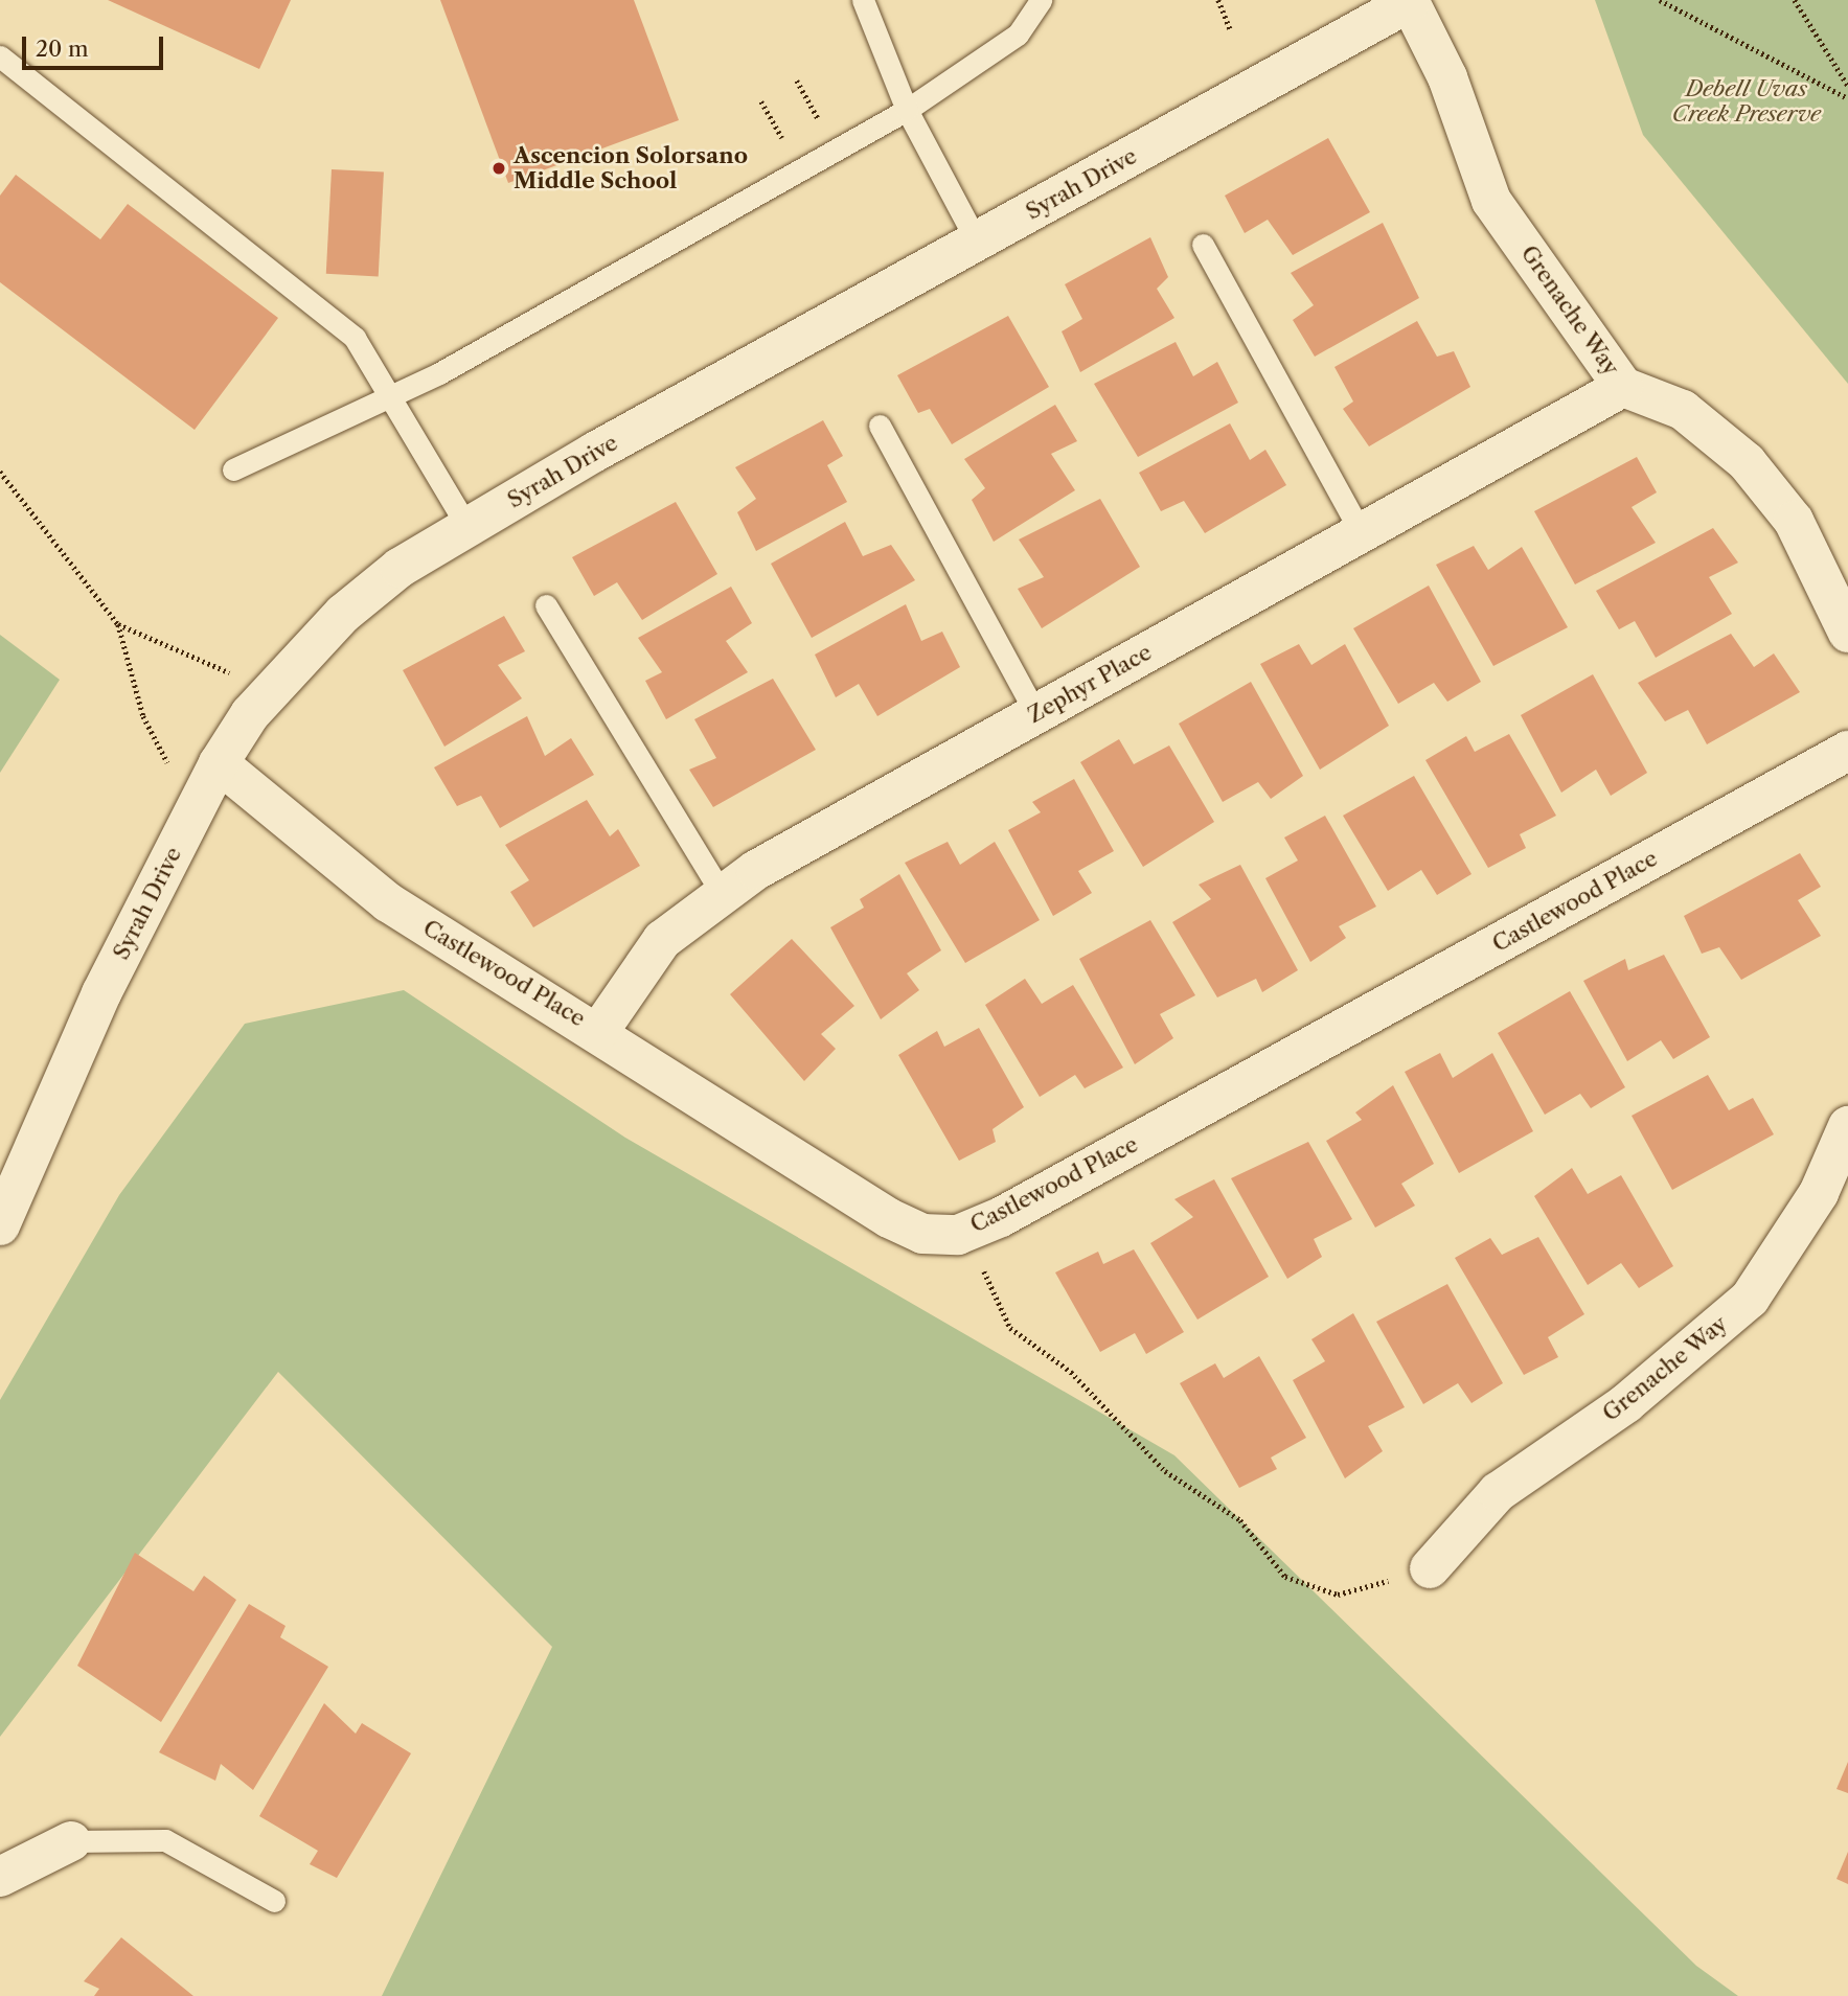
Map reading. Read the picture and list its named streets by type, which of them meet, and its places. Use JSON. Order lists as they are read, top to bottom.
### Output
{
  "streets": {
    "street": [
      "Syrah Drive",
      "Grenache Way",
      "Zephyr Place",
      "Castlewood Place"
    ]
  },
  "crossings": [
    ["Syrah Drive", "Grenache Way"],
    ["Syrah Drive", "Castlewood Place"],
    ["Grenache Way", "Zephyr Place"],
    ["Zephyr Place", "Castlewood Place"]
  ],
  "parks": ["Debell Uvas Creek Preserve"],
  "places": ["Ascencion Solorsano Middle School"],
  "scale_bar": "20 m"
}
